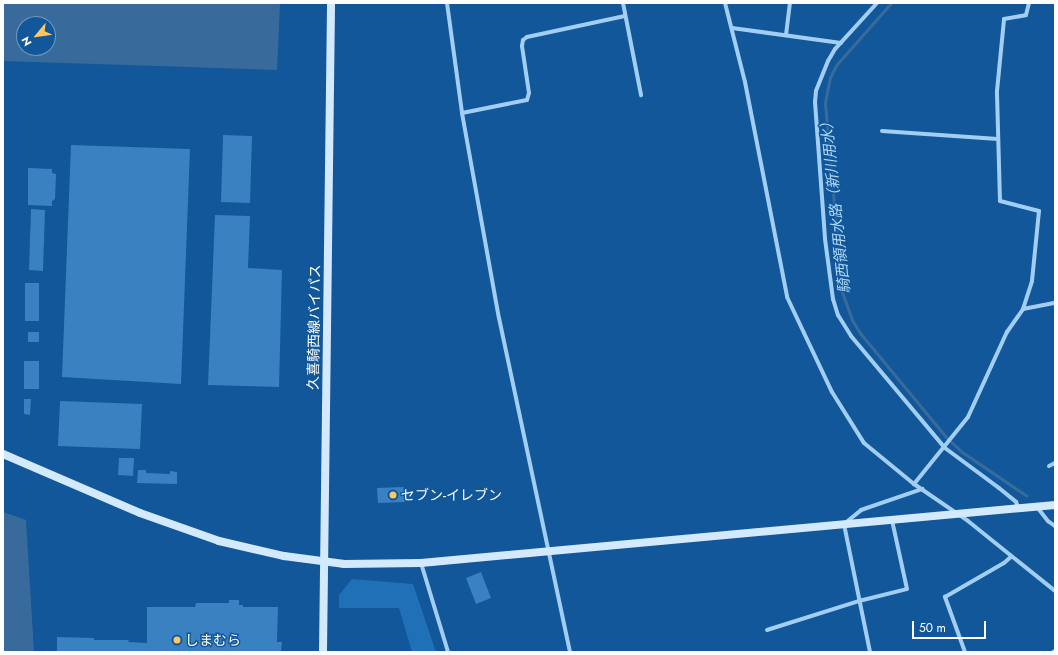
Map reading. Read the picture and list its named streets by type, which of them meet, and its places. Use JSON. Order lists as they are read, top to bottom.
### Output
{
  "streets": {
    "street": ["久喜騎西線バイパス"]
  },
  "water": ["騎西領用水路（新川用水）"],
  "places": ["セブン-イレブン", "しまむら"],
  "scale_bar": "50 m",
  "north": "bottom left"
}
